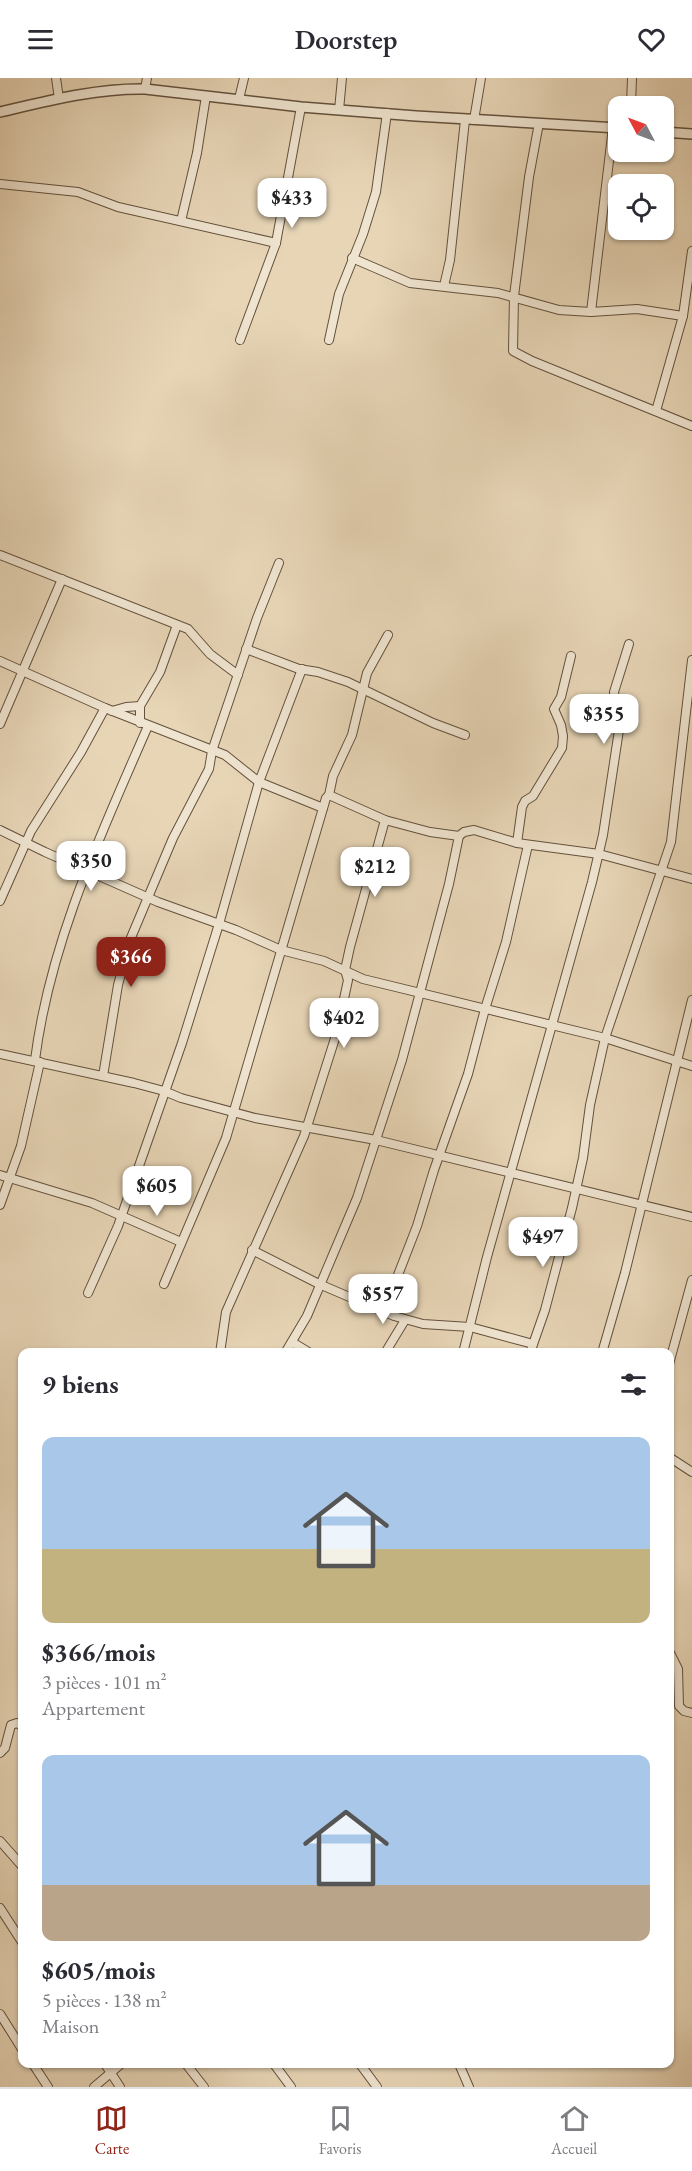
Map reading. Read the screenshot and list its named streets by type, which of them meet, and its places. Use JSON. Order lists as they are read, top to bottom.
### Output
{
  "north": "top left",
  "page": {
    "header": "Doorstep",
    "price": [
      "$433",
      "$355",
      "$350",
      "$212",
      "$366",
      "$402",
      "$605",
      "$497",
      "$557"
    ],
    "heading": "9 biens",
    "list": [
      {
        "name": "$366/mois",
        "note": "3 pièces · 101 m² · Appartement"
      },
      {
        "name": "$605/mois",
        "note": "5 pièces · 138 m² · Maison"
      }
    ],
    "tabs": ["Carte", "Favoris", "Accueil"]
  }
}
